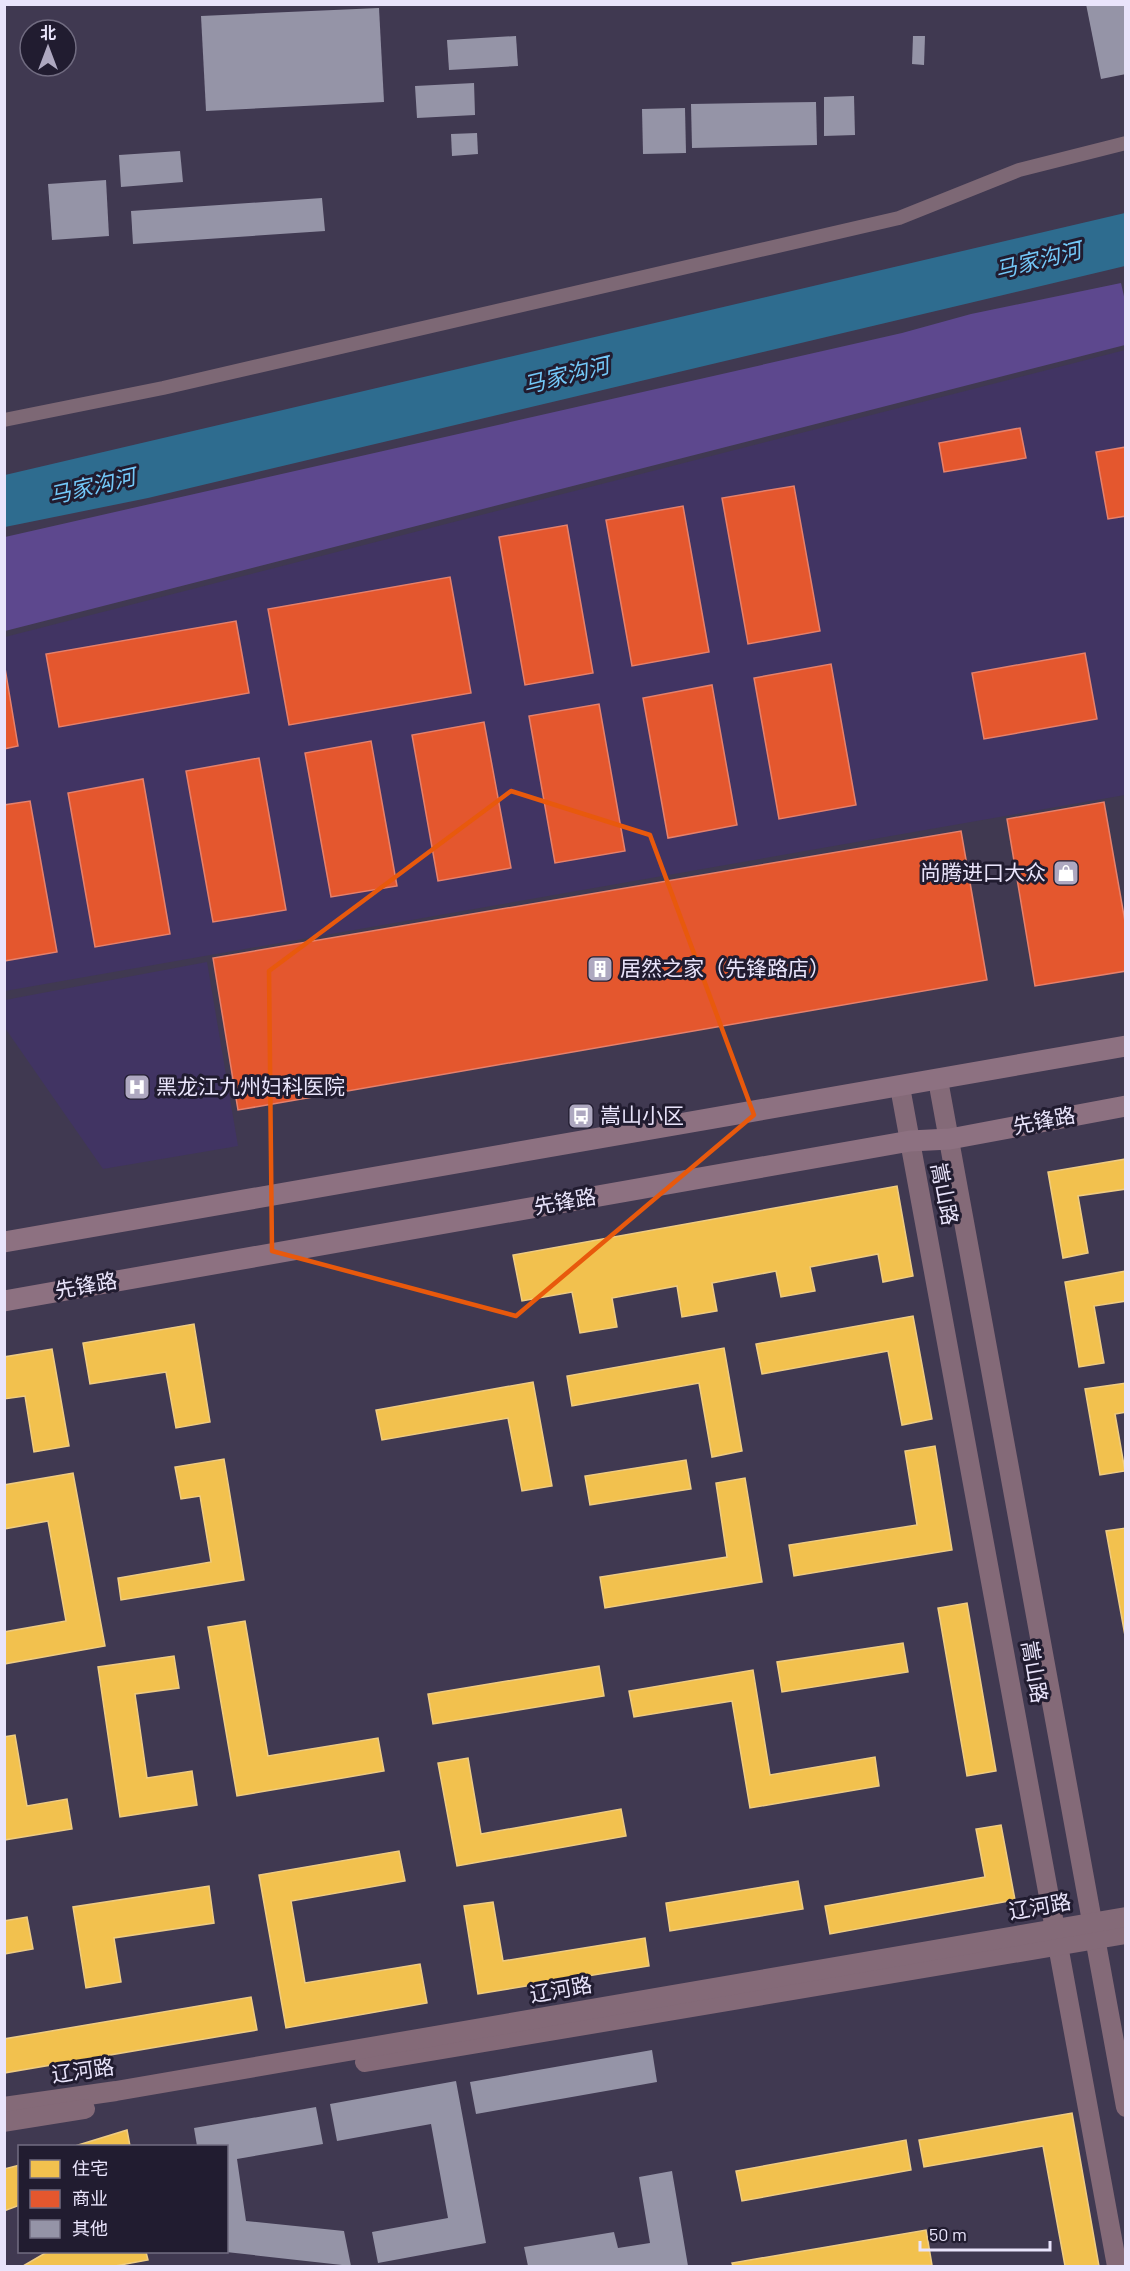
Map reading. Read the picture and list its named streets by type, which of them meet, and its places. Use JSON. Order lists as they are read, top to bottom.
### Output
{
  "streets": {
    "main road": ["先锋路", "嵩山路", "辽河路"]
  },
  "crossings": [
    ["先锋路", "嵩山路"],
    ["嵩山路", "辽河路"]
  ],
  "water": ["马家沟河"],
  "places": {
    "shop": ["尚腾进口大众"],
    "building": ["居然之家（先锋路店）"],
    "hospital": ["黑龙江九州妇科医院"],
    "bus stop": ["嵩山小区"]
  },
  "legend": ["住宅", "商业", "其他"],
  "scale_bar": "50 m",
  "north": "top"
}
